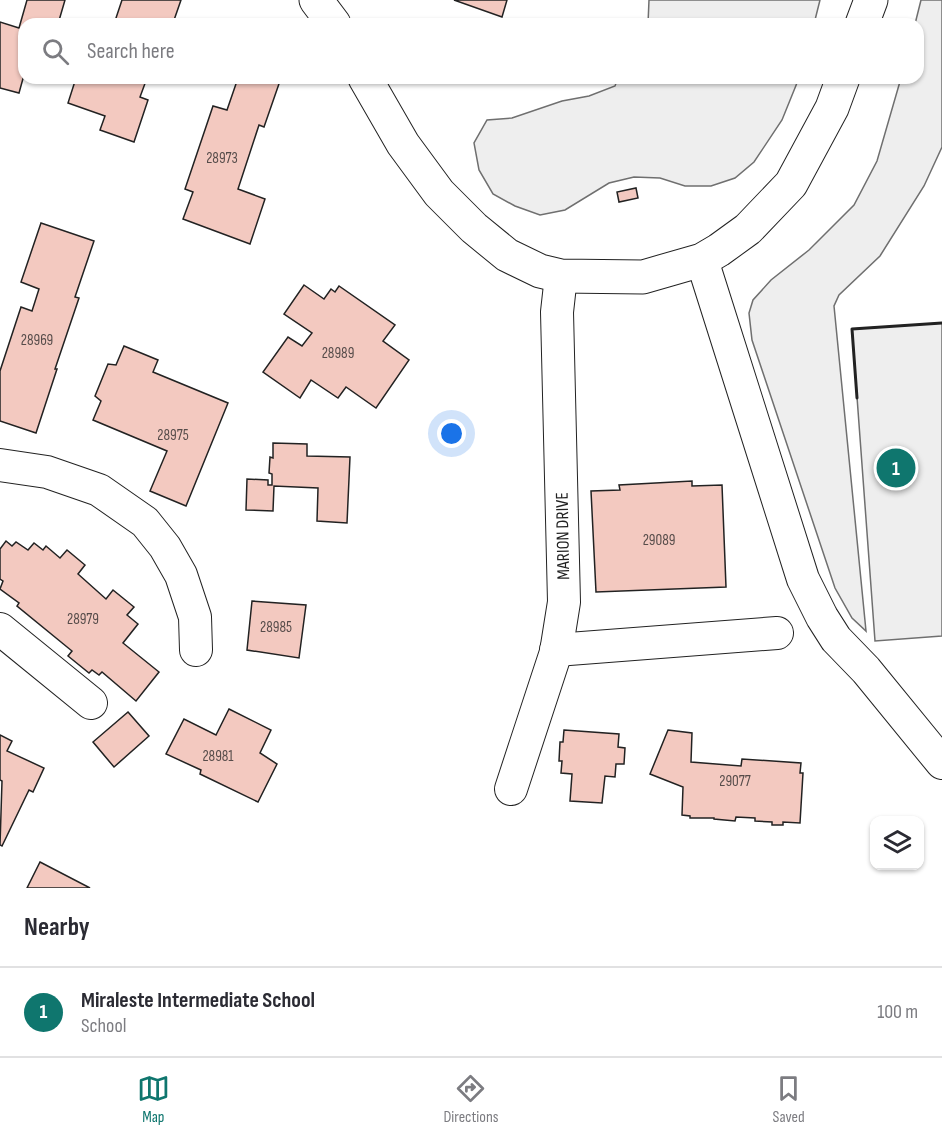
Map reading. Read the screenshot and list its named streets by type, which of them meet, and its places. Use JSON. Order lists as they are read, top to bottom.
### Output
{
  "streets": {
    "street": ["MARION DRIVE"]
  },
  "house_numbers": [
    "28973",
    "28969",
    "28989",
    "28975",
    "29089",
    "28979",
    "28985",
    "28981",
    "29077"
  ],
  "page": {
    "search": "Search here",
    "pins": "1",
    "heading": "Nearby",
    "list": [
      {
        "mark": "1",
        "name": "Miraleste Intermediate School",
        "note": "School",
        "value": "100 m"
      }
    ],
    "nav": ["Map", "Directions", "Saved"]
  }
}
